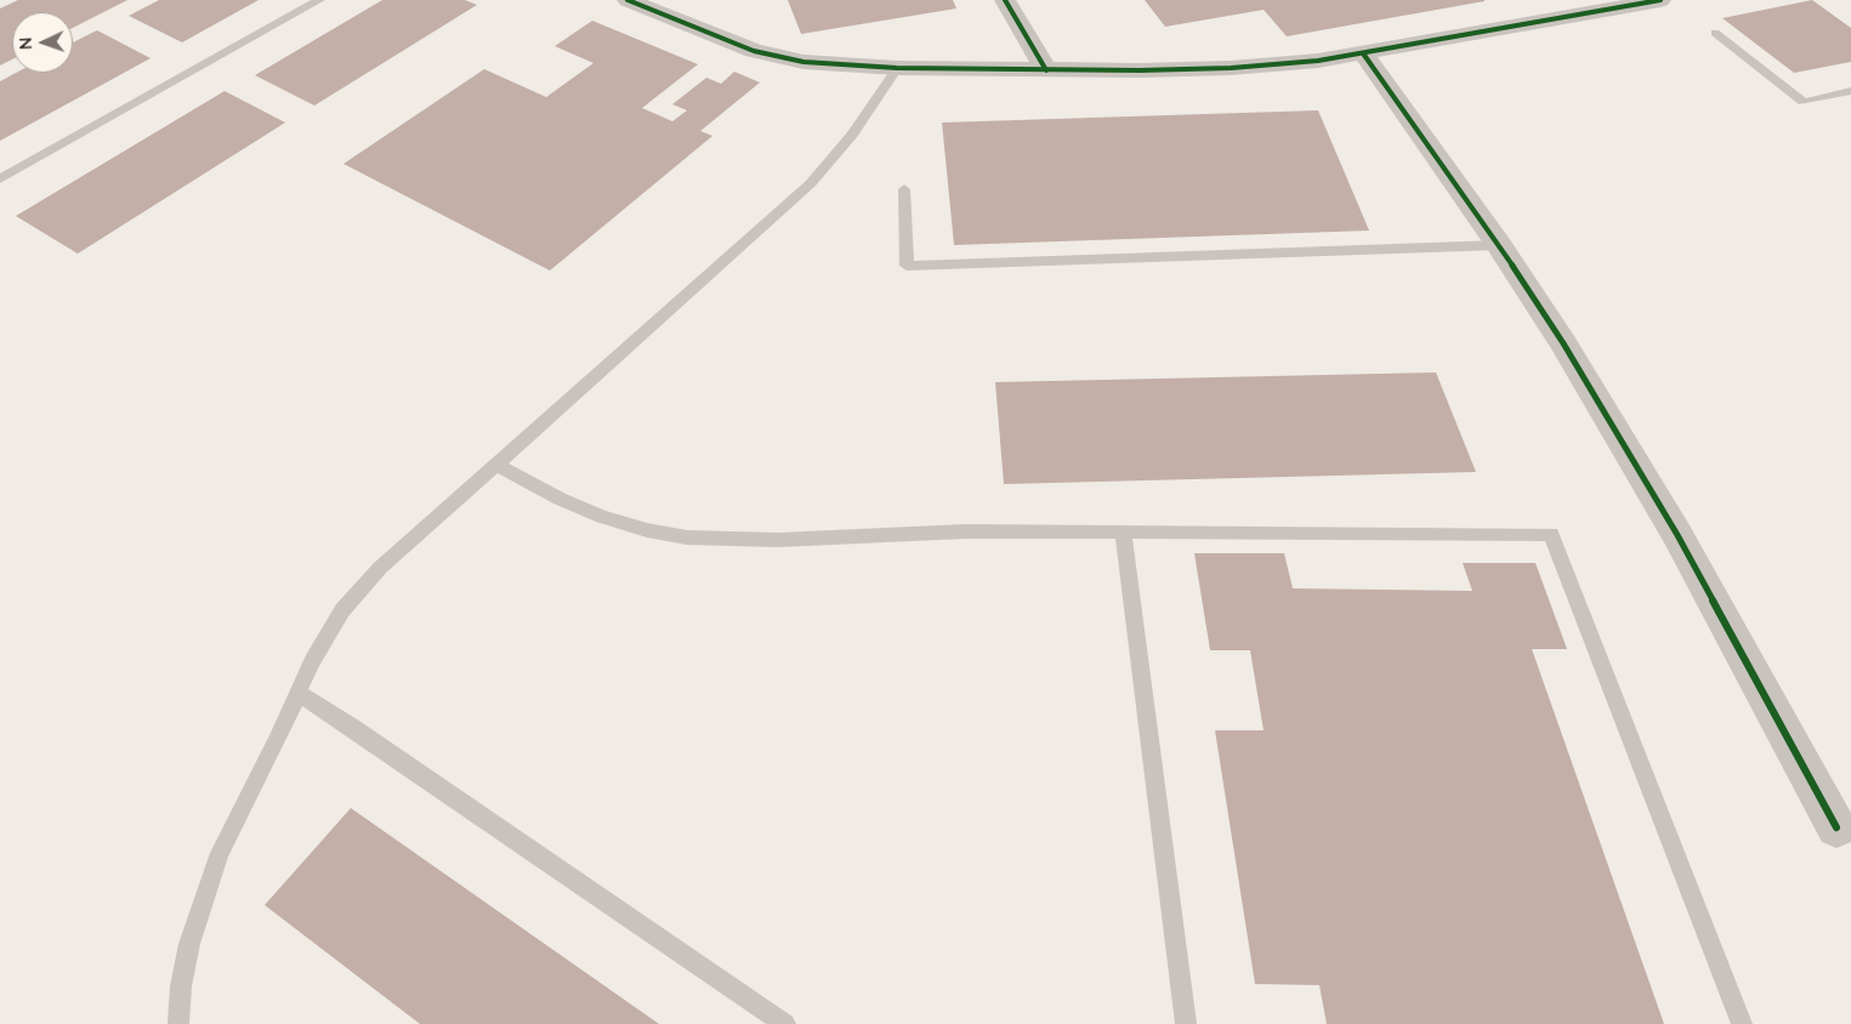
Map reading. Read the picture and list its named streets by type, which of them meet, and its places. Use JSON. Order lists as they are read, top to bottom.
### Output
{
  "north": "left"
}
